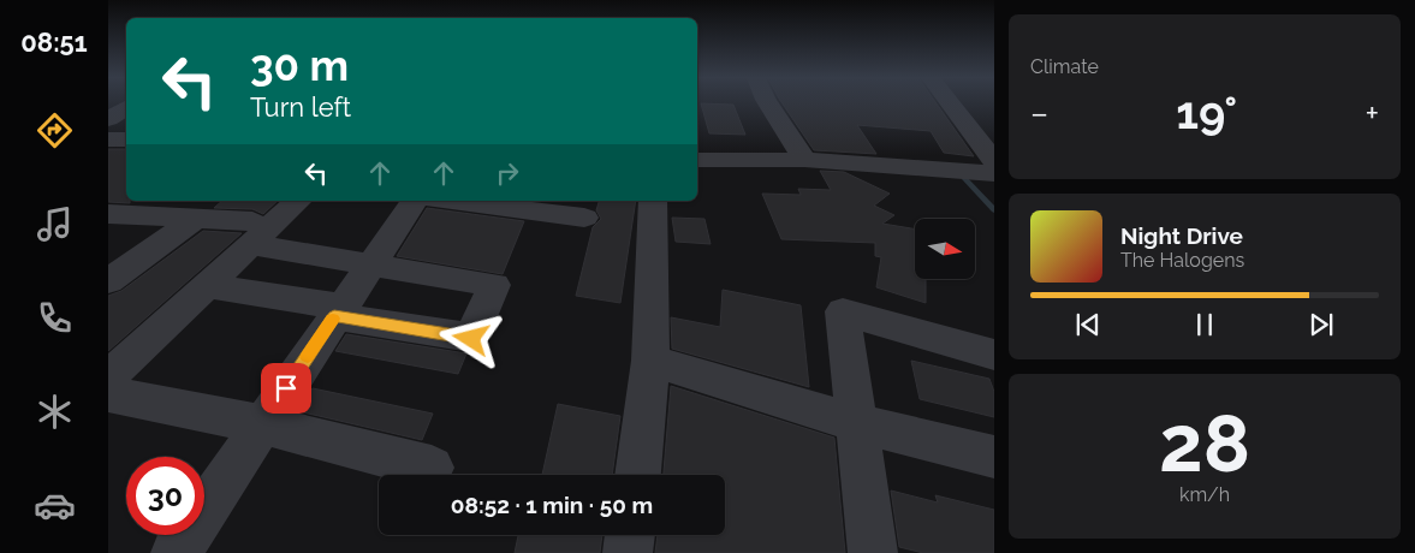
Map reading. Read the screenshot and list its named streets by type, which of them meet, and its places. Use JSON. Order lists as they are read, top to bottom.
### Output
{
  "north": "right",
  "page": {
    "tabs": "08:51",
    "tile": [
      "Climate",
      ["28", "km/h"]
    ],
    "turn": ["30 m", "Turn left"],
    "heat": ["−", "19°", "+"],
    "song": ["Night Drive", "The Halogens"],
    "limit": "30",
    "trip": "08:52 · 1 min · 50 m"
  }
}
